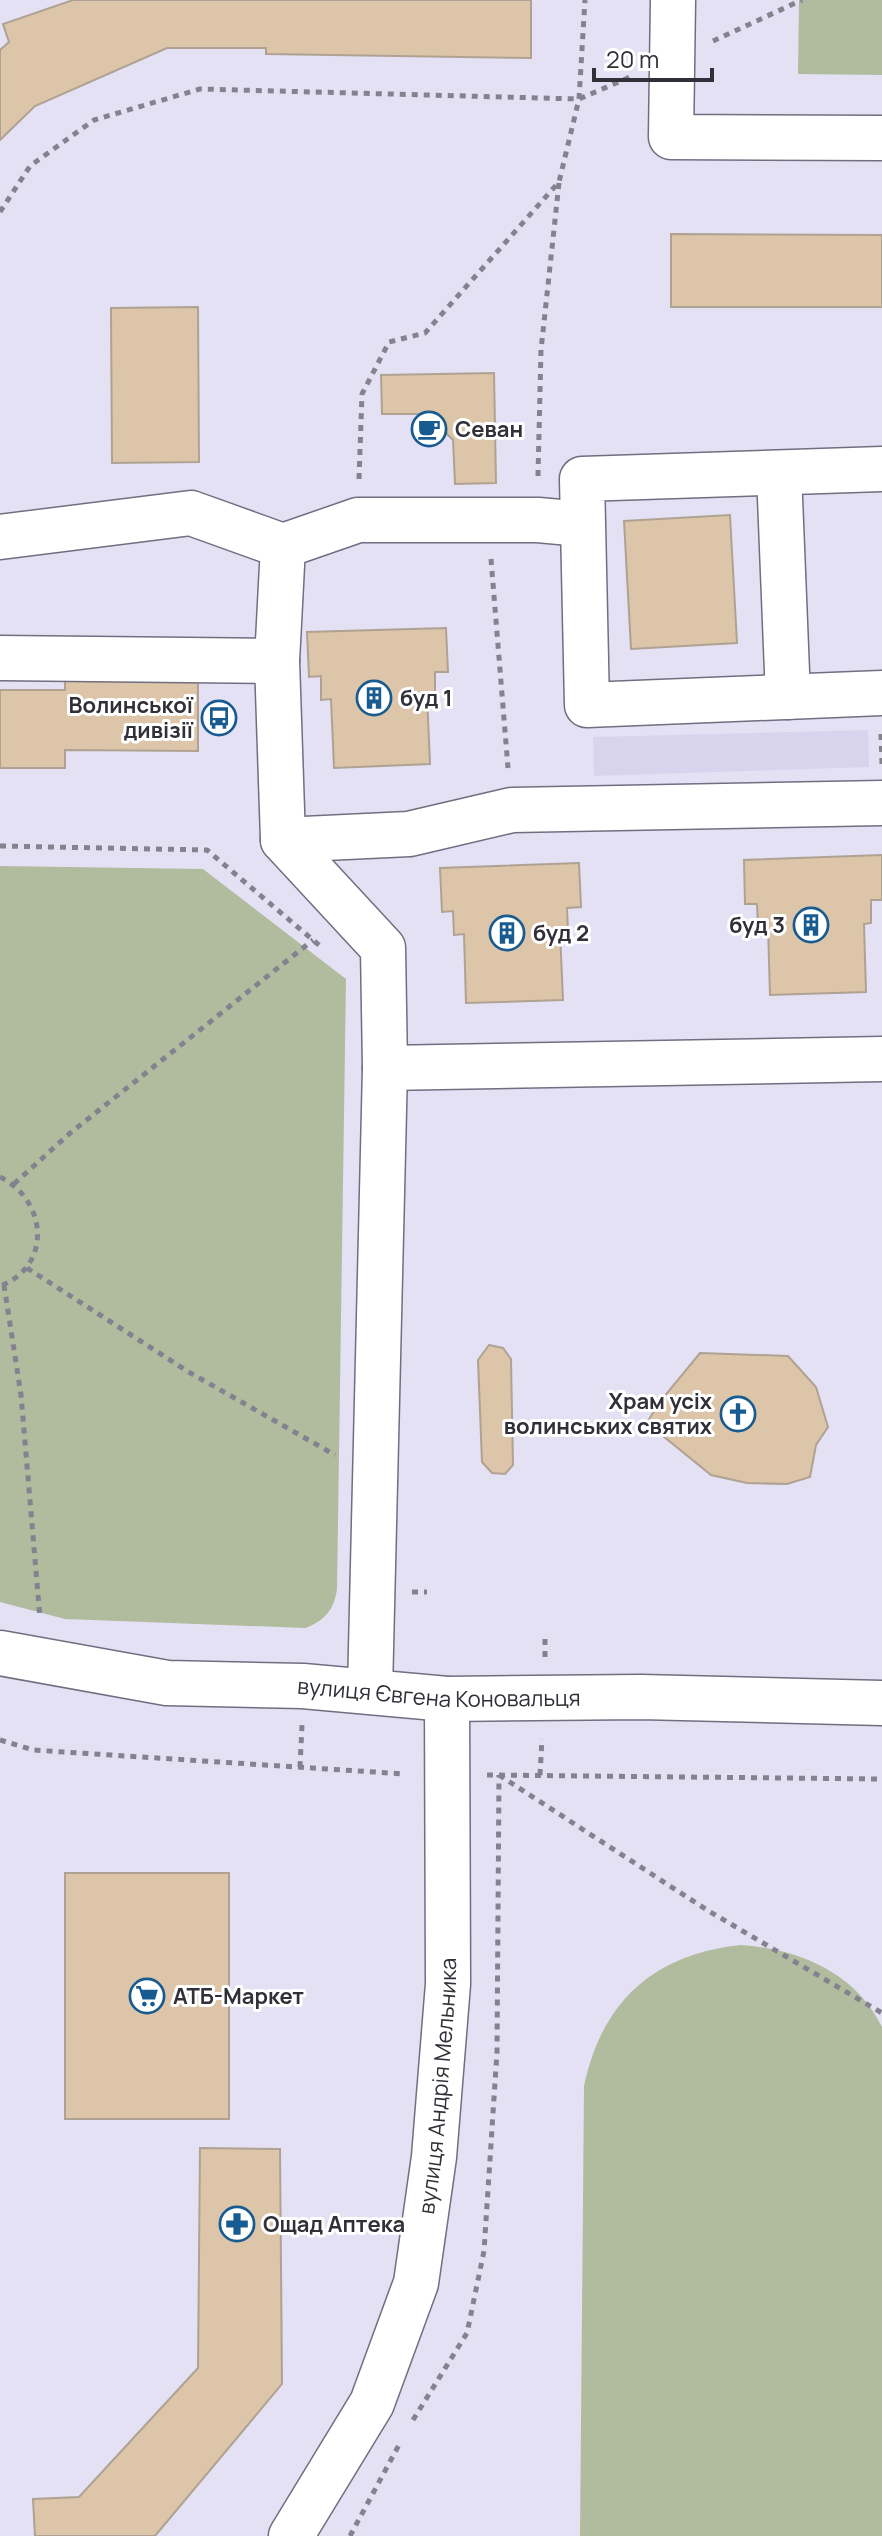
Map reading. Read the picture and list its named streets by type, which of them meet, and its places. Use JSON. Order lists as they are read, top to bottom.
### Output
{
  "streets": {
    "street": ["вулиця Євгена Коновальця", "вулиця Андрія Мельника"]
  },
  "crossings": [
    ["вулиця Євгена Коновальця", "вулиця Андрія Мельника"]
  ],
  "places": {
    "cafe": ["Севан"],
    "building": ["буд 1", "буд 3", "буд 2"],
    "bus stop": ["Волинської дивізії"],
    "church": ["Храм усіх волинських святих"],
    "supermarket": ["АТБ-Маркет"],
    "pharmacy": ["Ощад Аптека"]
  },
  "scale_bar": "20 m"
}
